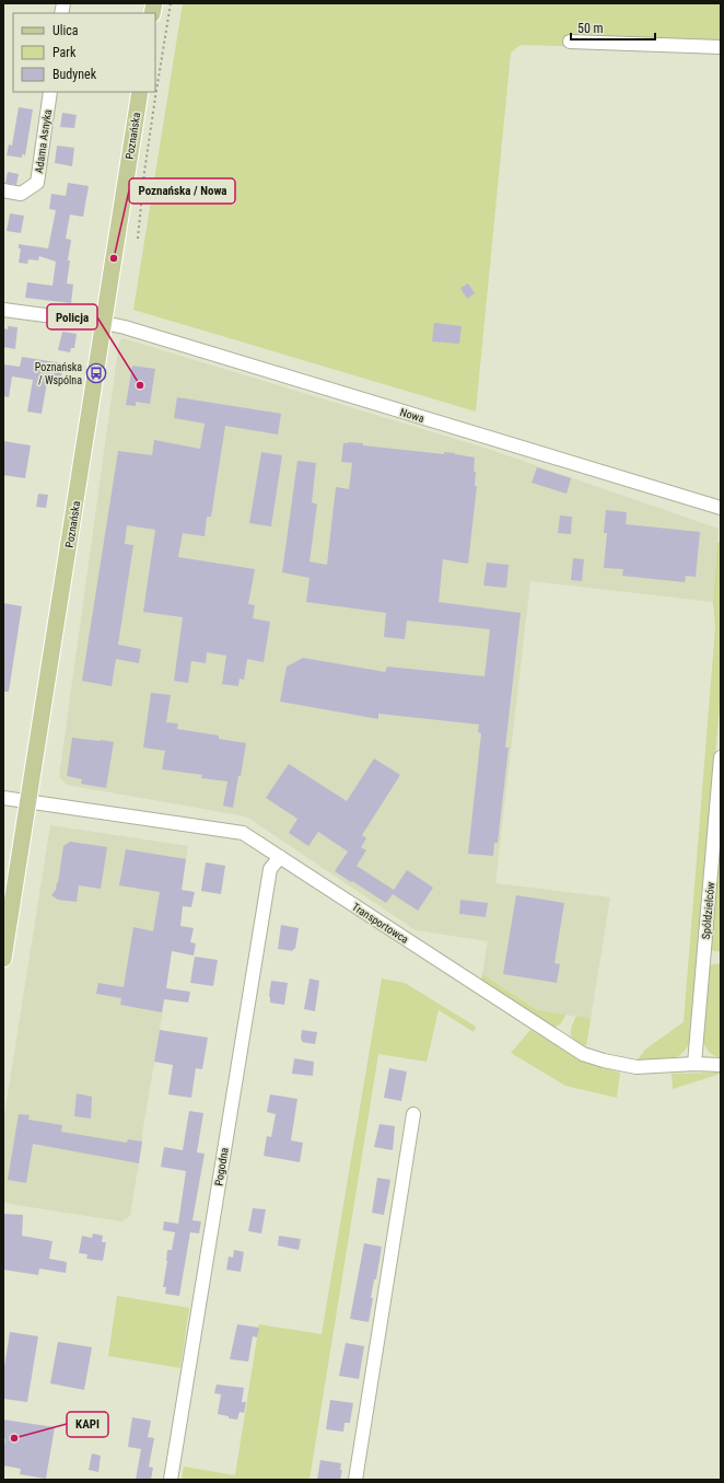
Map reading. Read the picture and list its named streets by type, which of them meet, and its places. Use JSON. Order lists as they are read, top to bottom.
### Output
{
  "streets": {
    "main road": ["Poznańska"],
    "street": [
      "Adama Asnyka",
      "Nowa",
      "Spółdzielców",
      "Transportowca",
      "Pogodna"
    ]
  },
  "crossings": [
    ["Poznańska", "Nowa"],
    ["Poznańska", "Transportowca"],
    ["Spółdzielców", "Transportowca"],
    ["Transportowca", "Pogodna"]
  ],
  "places": {
    "other": ["Poznańska / Nowa", "Policja", "KAPI"],
    "bus stop": ["Poznańska / Wspólna"]
  },
  "legend": ["Ulica", "Park", "Budynek"],
  "scale_bar": "50 m"
}
